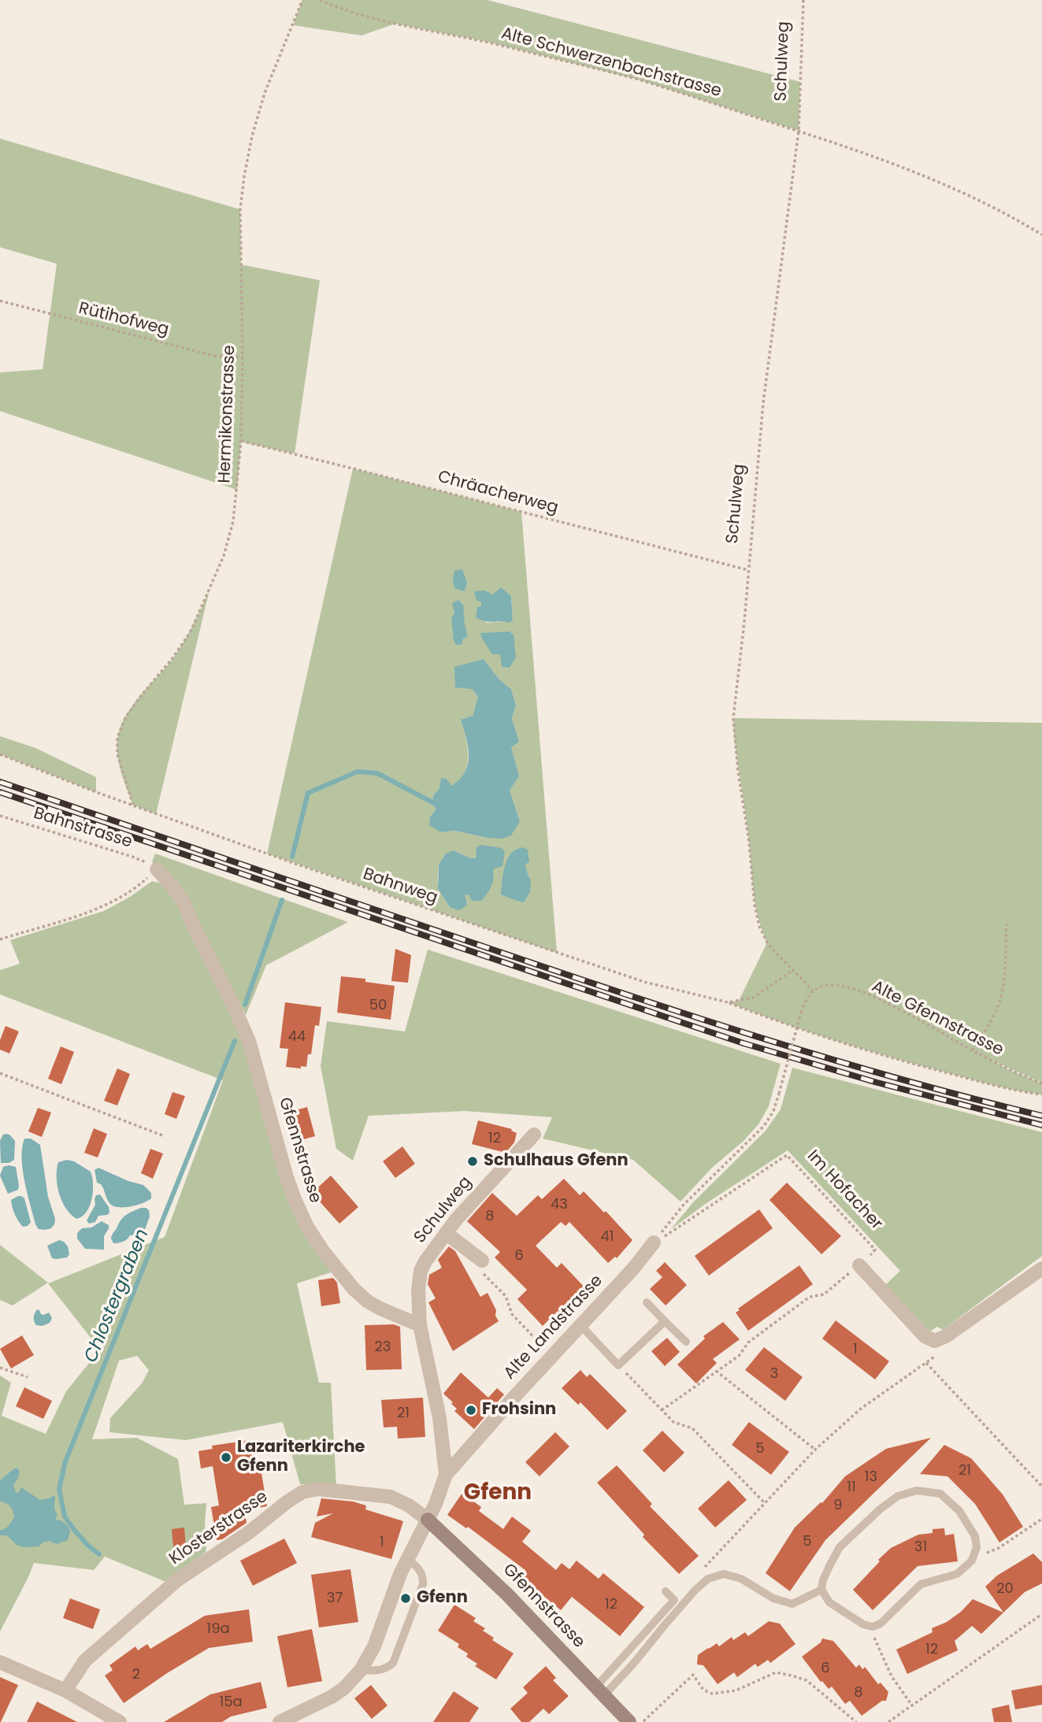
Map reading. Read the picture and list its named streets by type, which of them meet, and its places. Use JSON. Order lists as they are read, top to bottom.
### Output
{
  "streets": {
    "street": [
      "Schulweg",
      "Gfennstrasse",
      "Alte Landstrasse",
      "Klosterstrasse"
    ],
    "path": [
      "Alte Schwerzenbachstrasse",
      "Rütihofweg",
      "Hermikonstrasse",
      "Chräacherweg",
      "Bahnstrasse",
      "Bahnweg",
      "Alte Gfennstrasse",
      "Im Hofacher"
    ]
  },
  "crossings": [
    ["Schulweg", "Alte Schwerzenbachstrasse"],
    ["Schulweg", "Chräacherweg"],
    ["Schulweg", "Bahnweg"],
    ["Schulweg", "Alte Gfennstrasse"],
    ["Schulweg", "Gfennstrasse"],
    ["Rütihofweg", "Hermikonstrasse"],
    ["Hermikonstrasse", "Chräacherweg"],
    ["Hermikonstrasse", "Bahnweg"],
    ["Bahnstrasse", "Gfennstrasse"],
    ["Gfennstrasse", "Alte Landstrasse"],
    ["Gfennstrasse", "Klosterstrasse"],
    ["Im Hofacher", "Alte Landstrasse"],
    ["Alte Landstrasse", "Klosterstrasse"]
  ],
  "districts": ["Gfenn"],
  "water": ["Chlostergraben"],
  "places": [
    "Schulhaus Gfenn",
    "Frohsinn",
    "Lazariterkirche Gfenn",
    "Gfenn"
  ],
  "house_numbers": [
    "50",
    "44",
    "12",
    "43",
    "8",
    "41",
    "6",
    "23",
    "1",
    "3",
    "21",
    "5",
    "21",
    "13",
    "11",
    "9",
    "5",
    "1",
    "31",
    "20",
    "37",
    "12",
    "19a",
    "12",
    "6",
    "2",
    "8",
    "15a"
  ]
}
